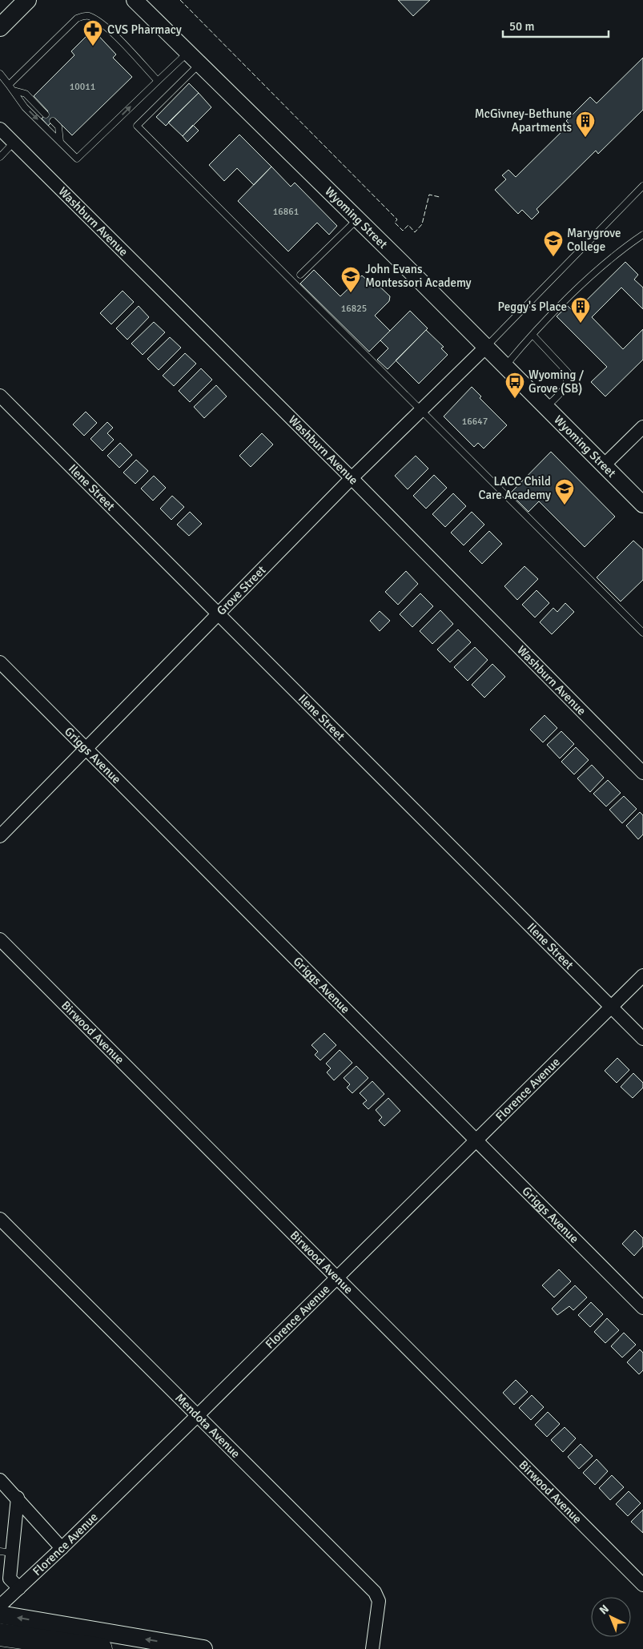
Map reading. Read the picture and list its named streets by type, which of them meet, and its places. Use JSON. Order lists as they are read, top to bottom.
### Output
{
  "streets": {
    "street": [
      "Wyoming Street",
      "Washburn Avenue",
      "Ilene Street",
      "Grove Street",
      "Griggs Avenue",
      "Birwood Avenue",
      "Florence Avenue",
      "Mendota Avenue"
    ]
  },
  "crossings": [
    ["Wyoming Street", "Grove Street"],
    ["Washburn Avenue", "Grove Street"],
    ["Ilene Street", "Grove Street"],
    ["Ilene Street", "Florence Avenue"],
    ["Grove Street", "Griggs Avenue"],
    ["Griggs Avenue", "Florence Avenue"],
    ["Birwood Avenue", "Florence Avenue"],
    ["Florence Avenue", "Mendota Avenue"]
  ],
  "places": {
    "pharmacy": ["CVS Pharmacy"],
    "building": ["McGivney-Bethune Apartments", "Peggy's Place"],
    "school or university": ["Marygrove College", "John Evans Montessori Academy", "LACC Child Care Academy"],
    "bus stop": ["Wyoming / Grove (SB)"]
  },
  "house_numbers": [
    "10011",
    "16861",
    "16825",
    "16647"
  ],
  "scale_bar": "50 m",
  "north": "top left"
}
